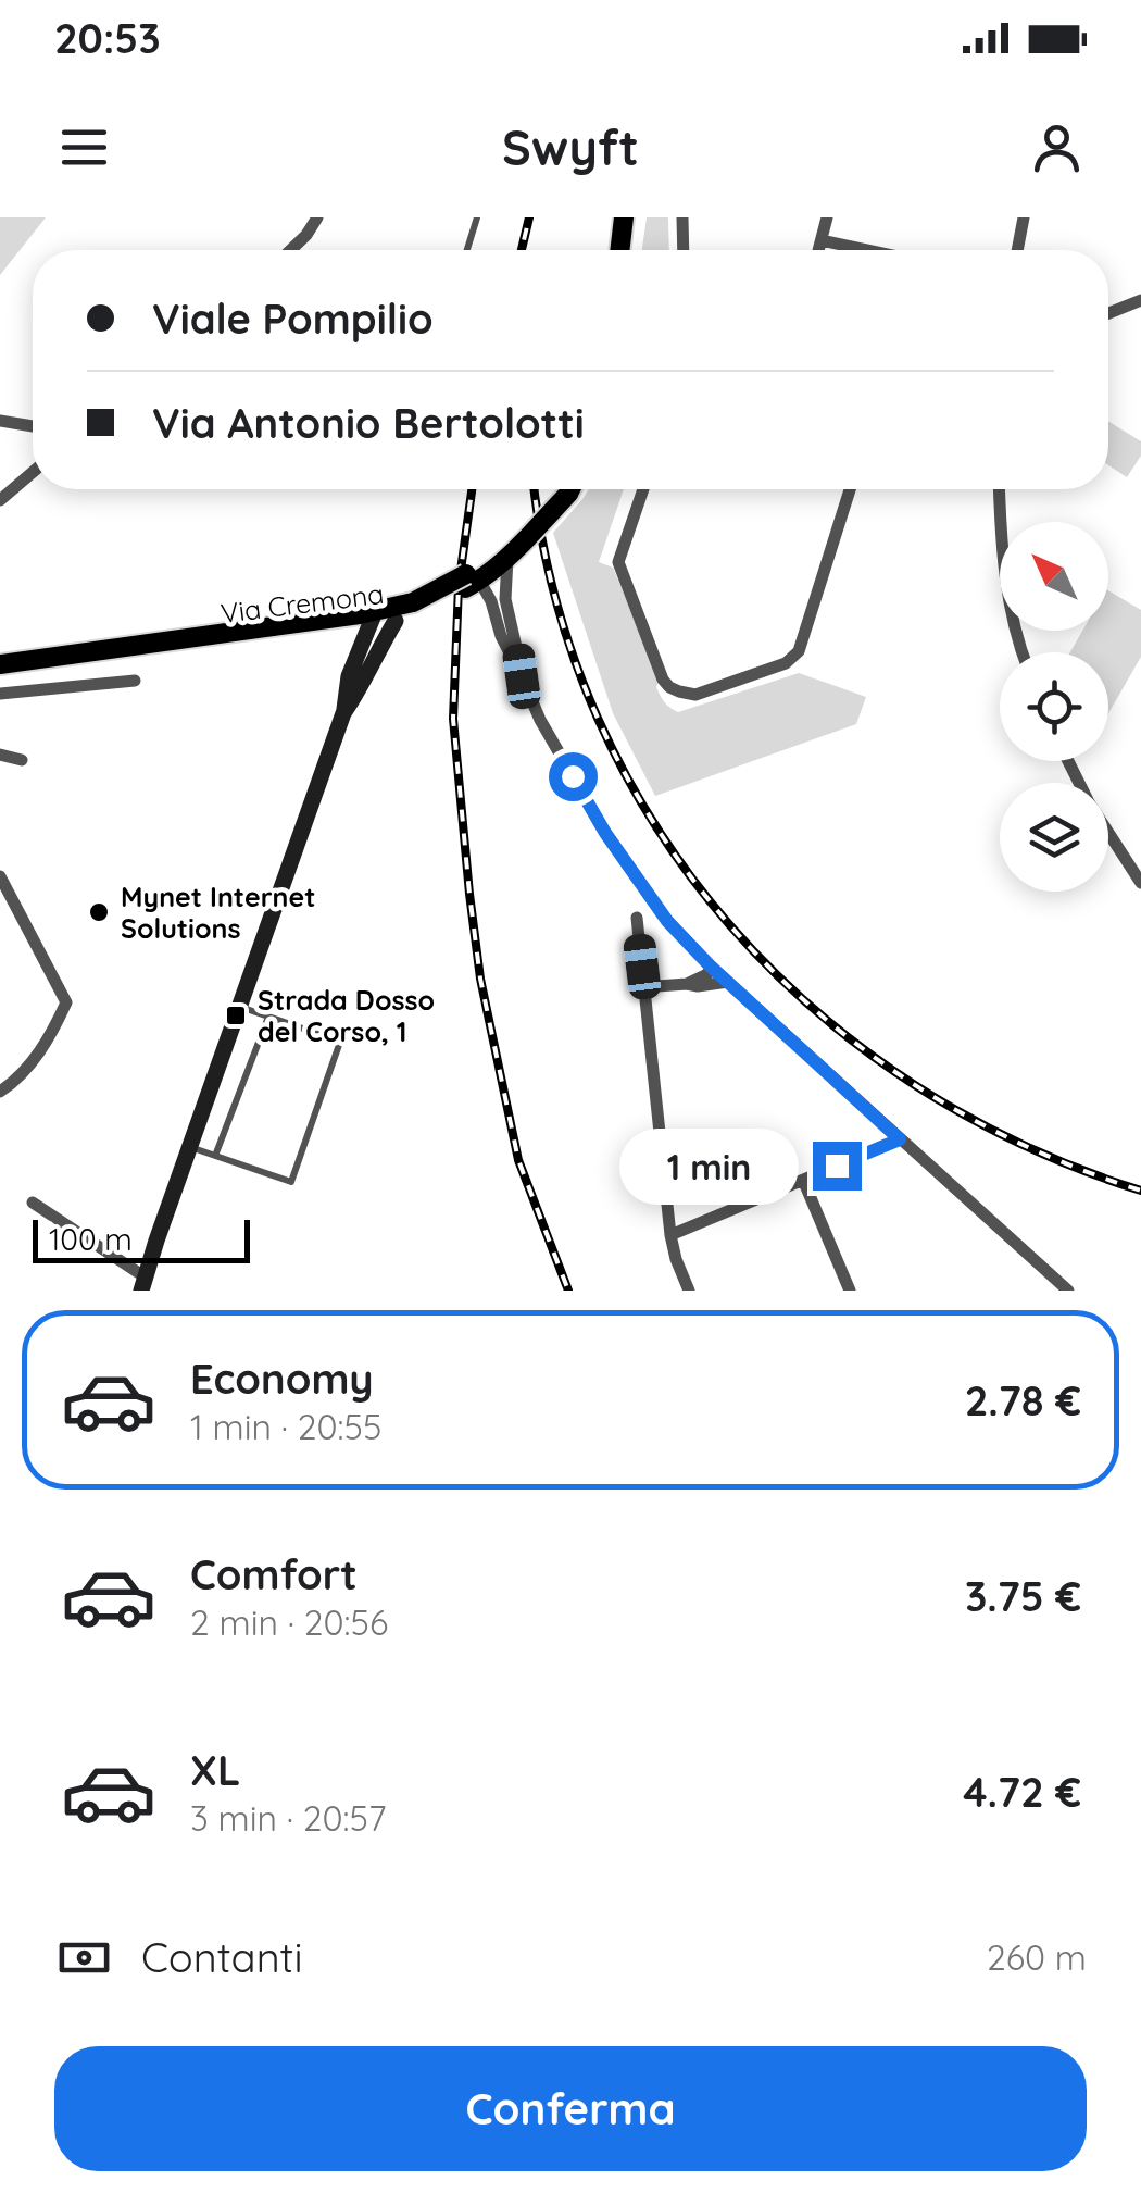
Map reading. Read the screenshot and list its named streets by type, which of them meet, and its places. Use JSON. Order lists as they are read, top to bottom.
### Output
{
  "streets": {
    "main road": ["Via Cremona"]
  },
  "places": {
    "other": ["Mynet Internet Solutions"],
    "transit": ["Strada Dosso del Corso, 1"]
  },
  "scale_bar": "100 m",
  "north": "top left",
  "page": {
    "status": "20:53",
    "header": "Swyft",
    "banner": ["Viale Pompilio", "Via Antonio Bertolotti"],
    "bubble": "1 min",
    "scale": "100 m",
    "list": [
      {
        "name": "Economy",
        "note": "1 min · 20:55",
        "value": "2.78 €"
      },
      {
        "name": "Comfort",
        "note": "2 min · 20:56",
        "value": "3.75 €"
      },
      {
        "name": "XL",
        "note": "3 min · 20:57",
        "value": "4.72 €"
      }
    ],
    "pay": ["Contanti", "260 m"],
    "buttons": "Conferma"
  }
}
